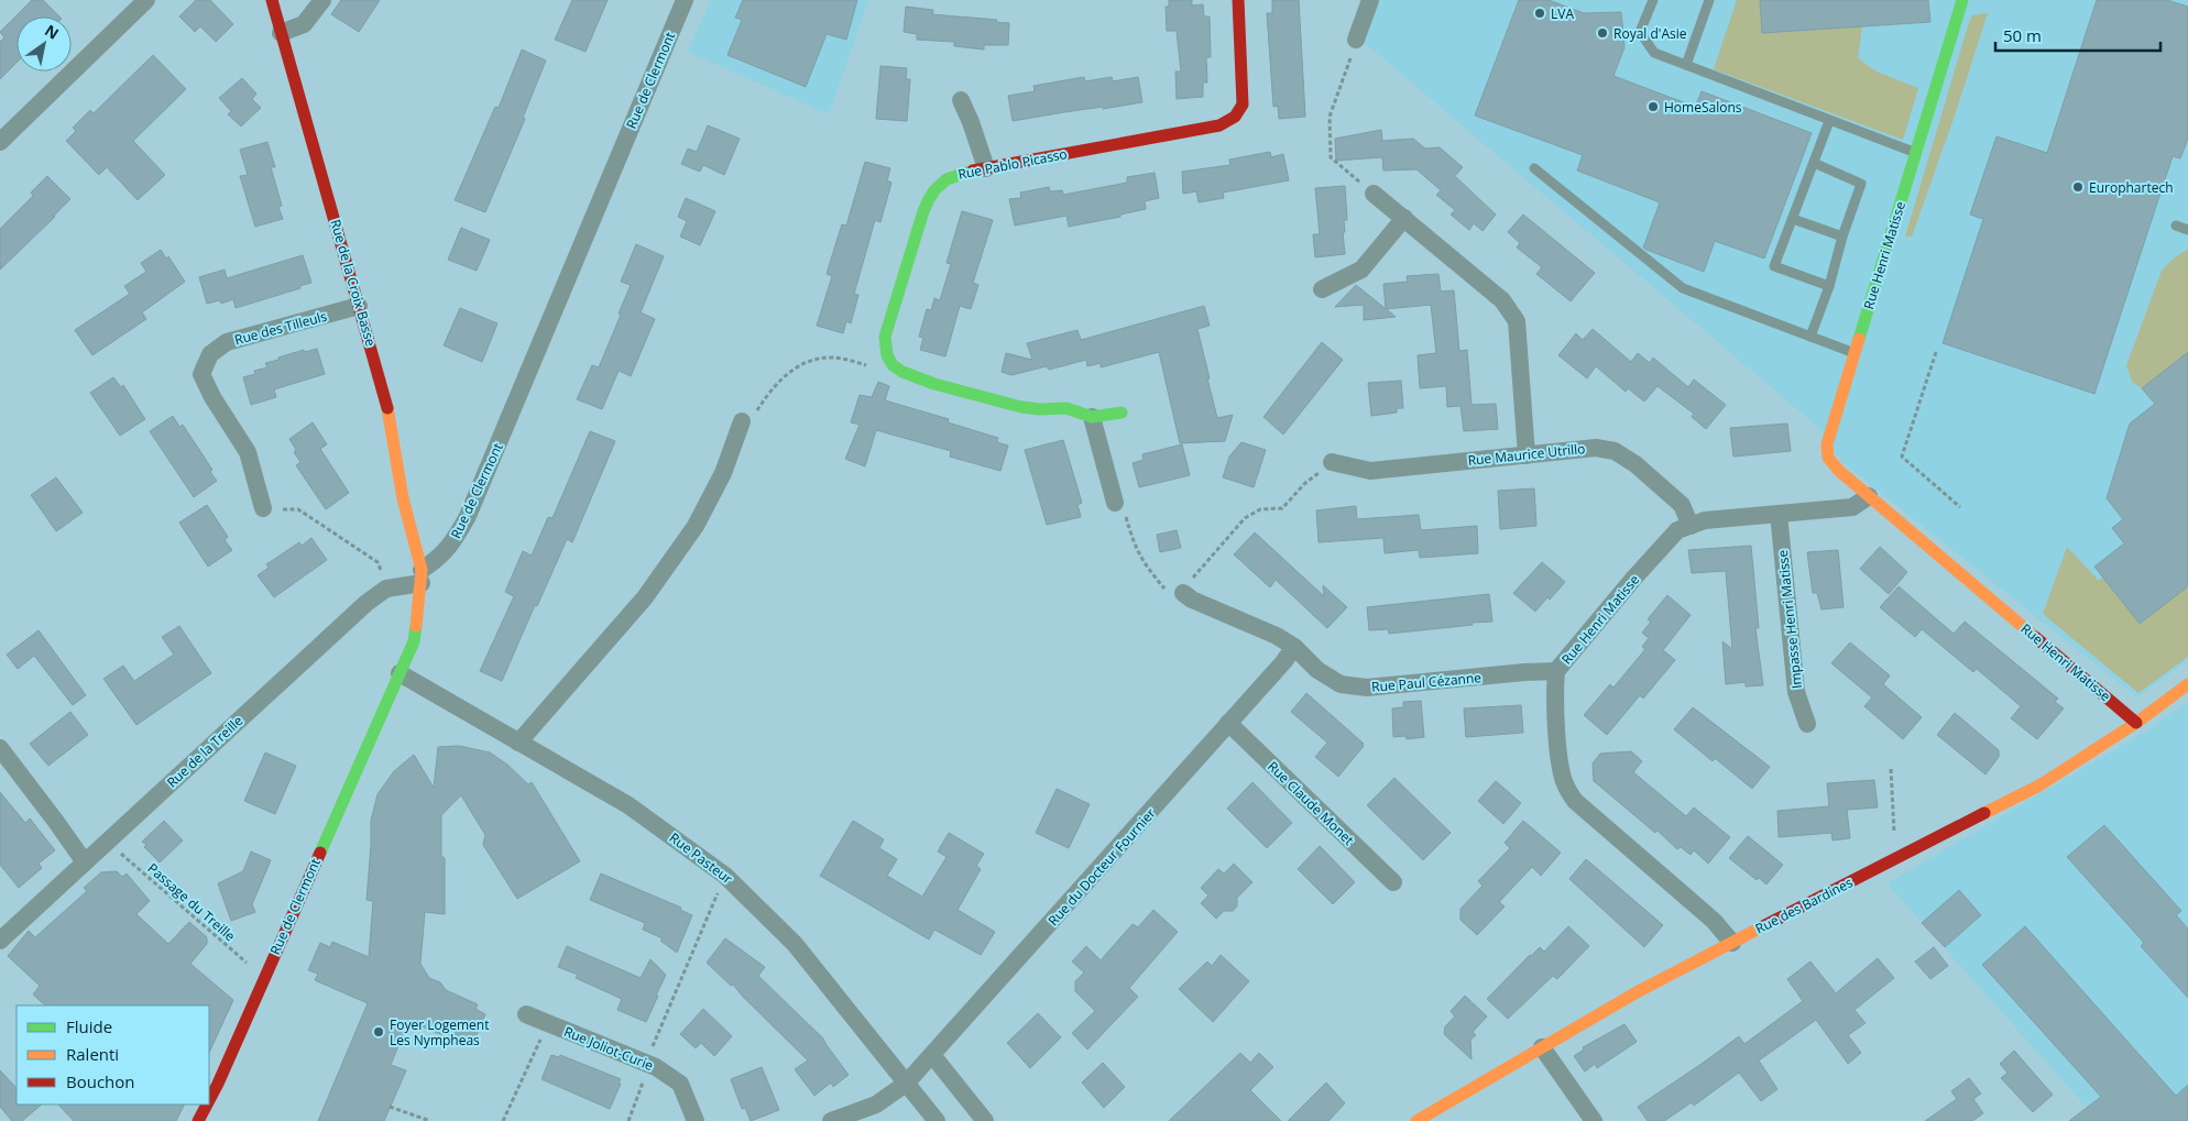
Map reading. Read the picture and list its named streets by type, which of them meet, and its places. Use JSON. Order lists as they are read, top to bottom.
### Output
{
  "streets": {
    "street": [
      "Rue de Clermont",
      "Rue Pablo Picasso",
      "Rue Henri Matisse",
      "Rue de la Croix Basse",
      "Rue des Tilleuls",
      "Rue Maurice Utrillo",
      "Impasse Henri Matisse",
      "Rue Paul Cézanne",
      "Rue de la Treille",
      "Rue Claude Monet",
      "Rue Pasteur",
      "Rue du Docteur Fournier",
      "Rue des Bardines",
      "Rue Joliot-Curie"
    ],
    "path": ["Passage du Treille"]
  },
  "crossings": [
    ["Rue de Clermont", "Rue de la Croix Basse"],
    ["Rue de Clermont", "Rue de la Treille"],
    ["Rue de Clermont", "Rue Pasteur"],
    ["Rue de Clermont", "Passage du Treille"],
    ["Rue Henri Matisse", "Rue Maurice Utrillo"],
    ["Rue Henri Matisse", "Impasse Henri Matisse"],
    ["Rue Henri Matisse", "Rue Paul Cézanne"],
    ["Rue Henri Matisse", "Rue des Bardines"],
    ["Rue de la Croix Basse", "Rue des Tilleuls"],
    ["Rue de la Croix Basse", "Rue de la Treille"],
    ["Rue Paul Cézanne", "Rue du Docteur Fournier"],
    ["Rue de la Treille", "Passage du Treille"],
    ["Rue Claude Monet", "Rue du Docteur Fournier"],
    ["Rue Pasteur", "Rue du Docteur Fournier"]
  ],
  "places": [
    "LVA",
    "Royal d'Asie",
    "HomeSalons",
    "Europhartech",
    "Foyer Logement Les Nympheas"
  ],
  "legend": ["Fluide", "Ralenti", "Bouchon"],
  "scale_bar": "50 m",
  "north": "top right"
}
